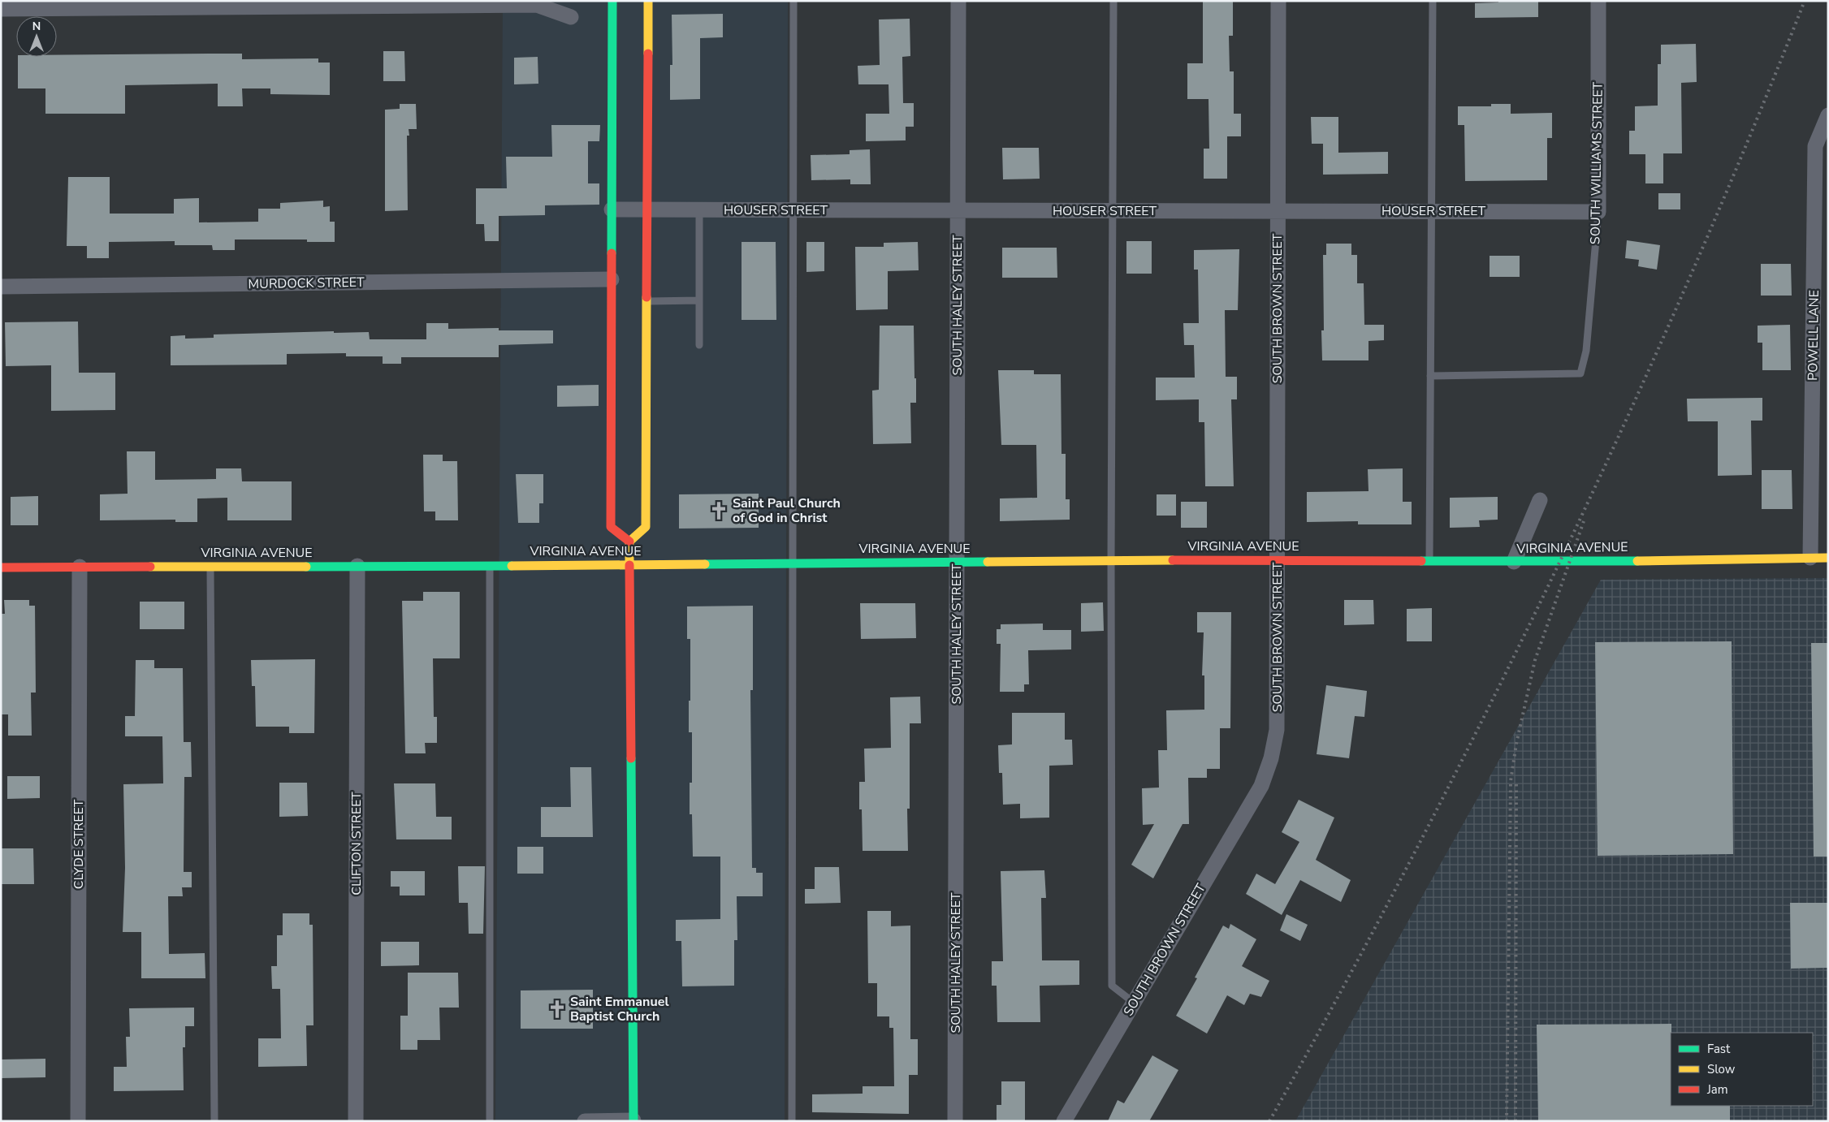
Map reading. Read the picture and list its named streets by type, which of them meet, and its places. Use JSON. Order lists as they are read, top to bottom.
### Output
{
  "streets": {
    "street": [
      "SOUTH WILLIAMS STREET",
      "HOUSER STREET",
      "MURDOCK STREET",
      "SOUTH HALEY STREET",
      "SOUTH BROWN STREET",
      "POWELL LANE",
      "VIRGINIA AVENUE",
      "CLIFTON STREET",
      "CLYDE STREET"
    ]
  },
  "crossings": [
    ["SOUTH WILLIAMS STREET", "HOUSER STREET"],
    ["HOUSER STREET", "SOUTH HALEY STREET"],
    ["HOUSER STREET", "SOUTH BROWN STREET"],
    ["SOUTH HALEY STREET", "VIRGINIA AVENUE"],
    ["SOUTH BROWN STREET", "VIRGINIA AVENUE"],
    ["POWELL LANE", "VIRGINIA AVENUE"],
    ["VIRGINIA AVENUE", "CLIFTON STREET"],
    ["VIRGINIA AVENUE", "CLYDE STREET"]
  ],
  "places": {
    "church": ["Saint Paul Church of God in Christ", "Saint Emmanuel Baptist Church"]
  },
  "legend": ["Fast", "Slow", "Jam"],
  "north": "top"
}
